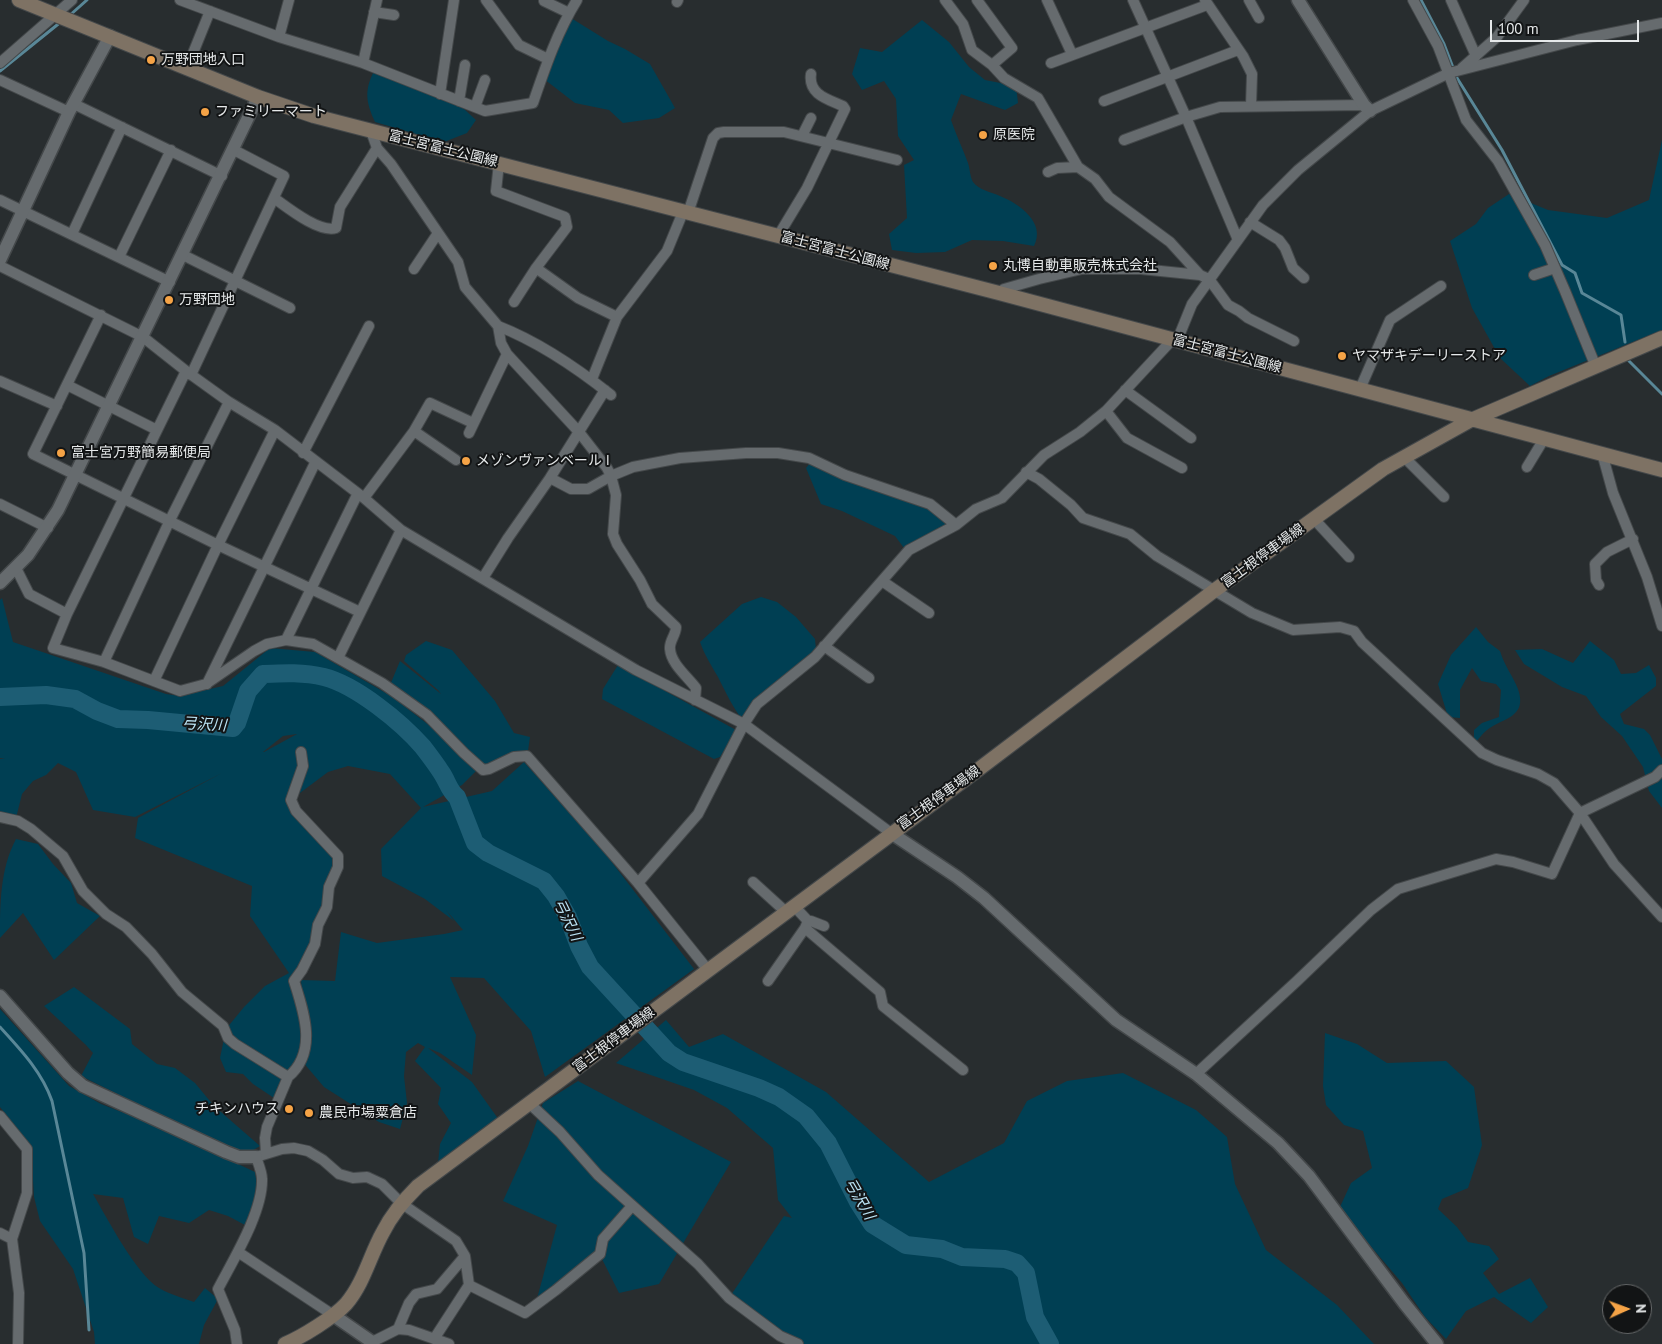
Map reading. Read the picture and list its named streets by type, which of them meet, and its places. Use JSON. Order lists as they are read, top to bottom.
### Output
{
  "streets": {
    "main road": ["富士宮富士公園線", "富士根停車場線"]
  },
  "crossings": [
    ["富士宮富士公園線", "富士根停車場線"]
  ],
  "water": ["弓沢川"],
  "places": [
    "万野団地入口",
    "ファミリーマート",
    "原医院",
    "丸博自動車販売株式会社",
    "万野団地",
    "ヤマザキデーリーストア",
    "富士宮万野簡易郵便局",
    "メゾンヴァンベール I",
    "チキンハウス",
    "農民市場粟倉店"
  ],
  "scale_bar": "100 m",
  "north": "right"
}
